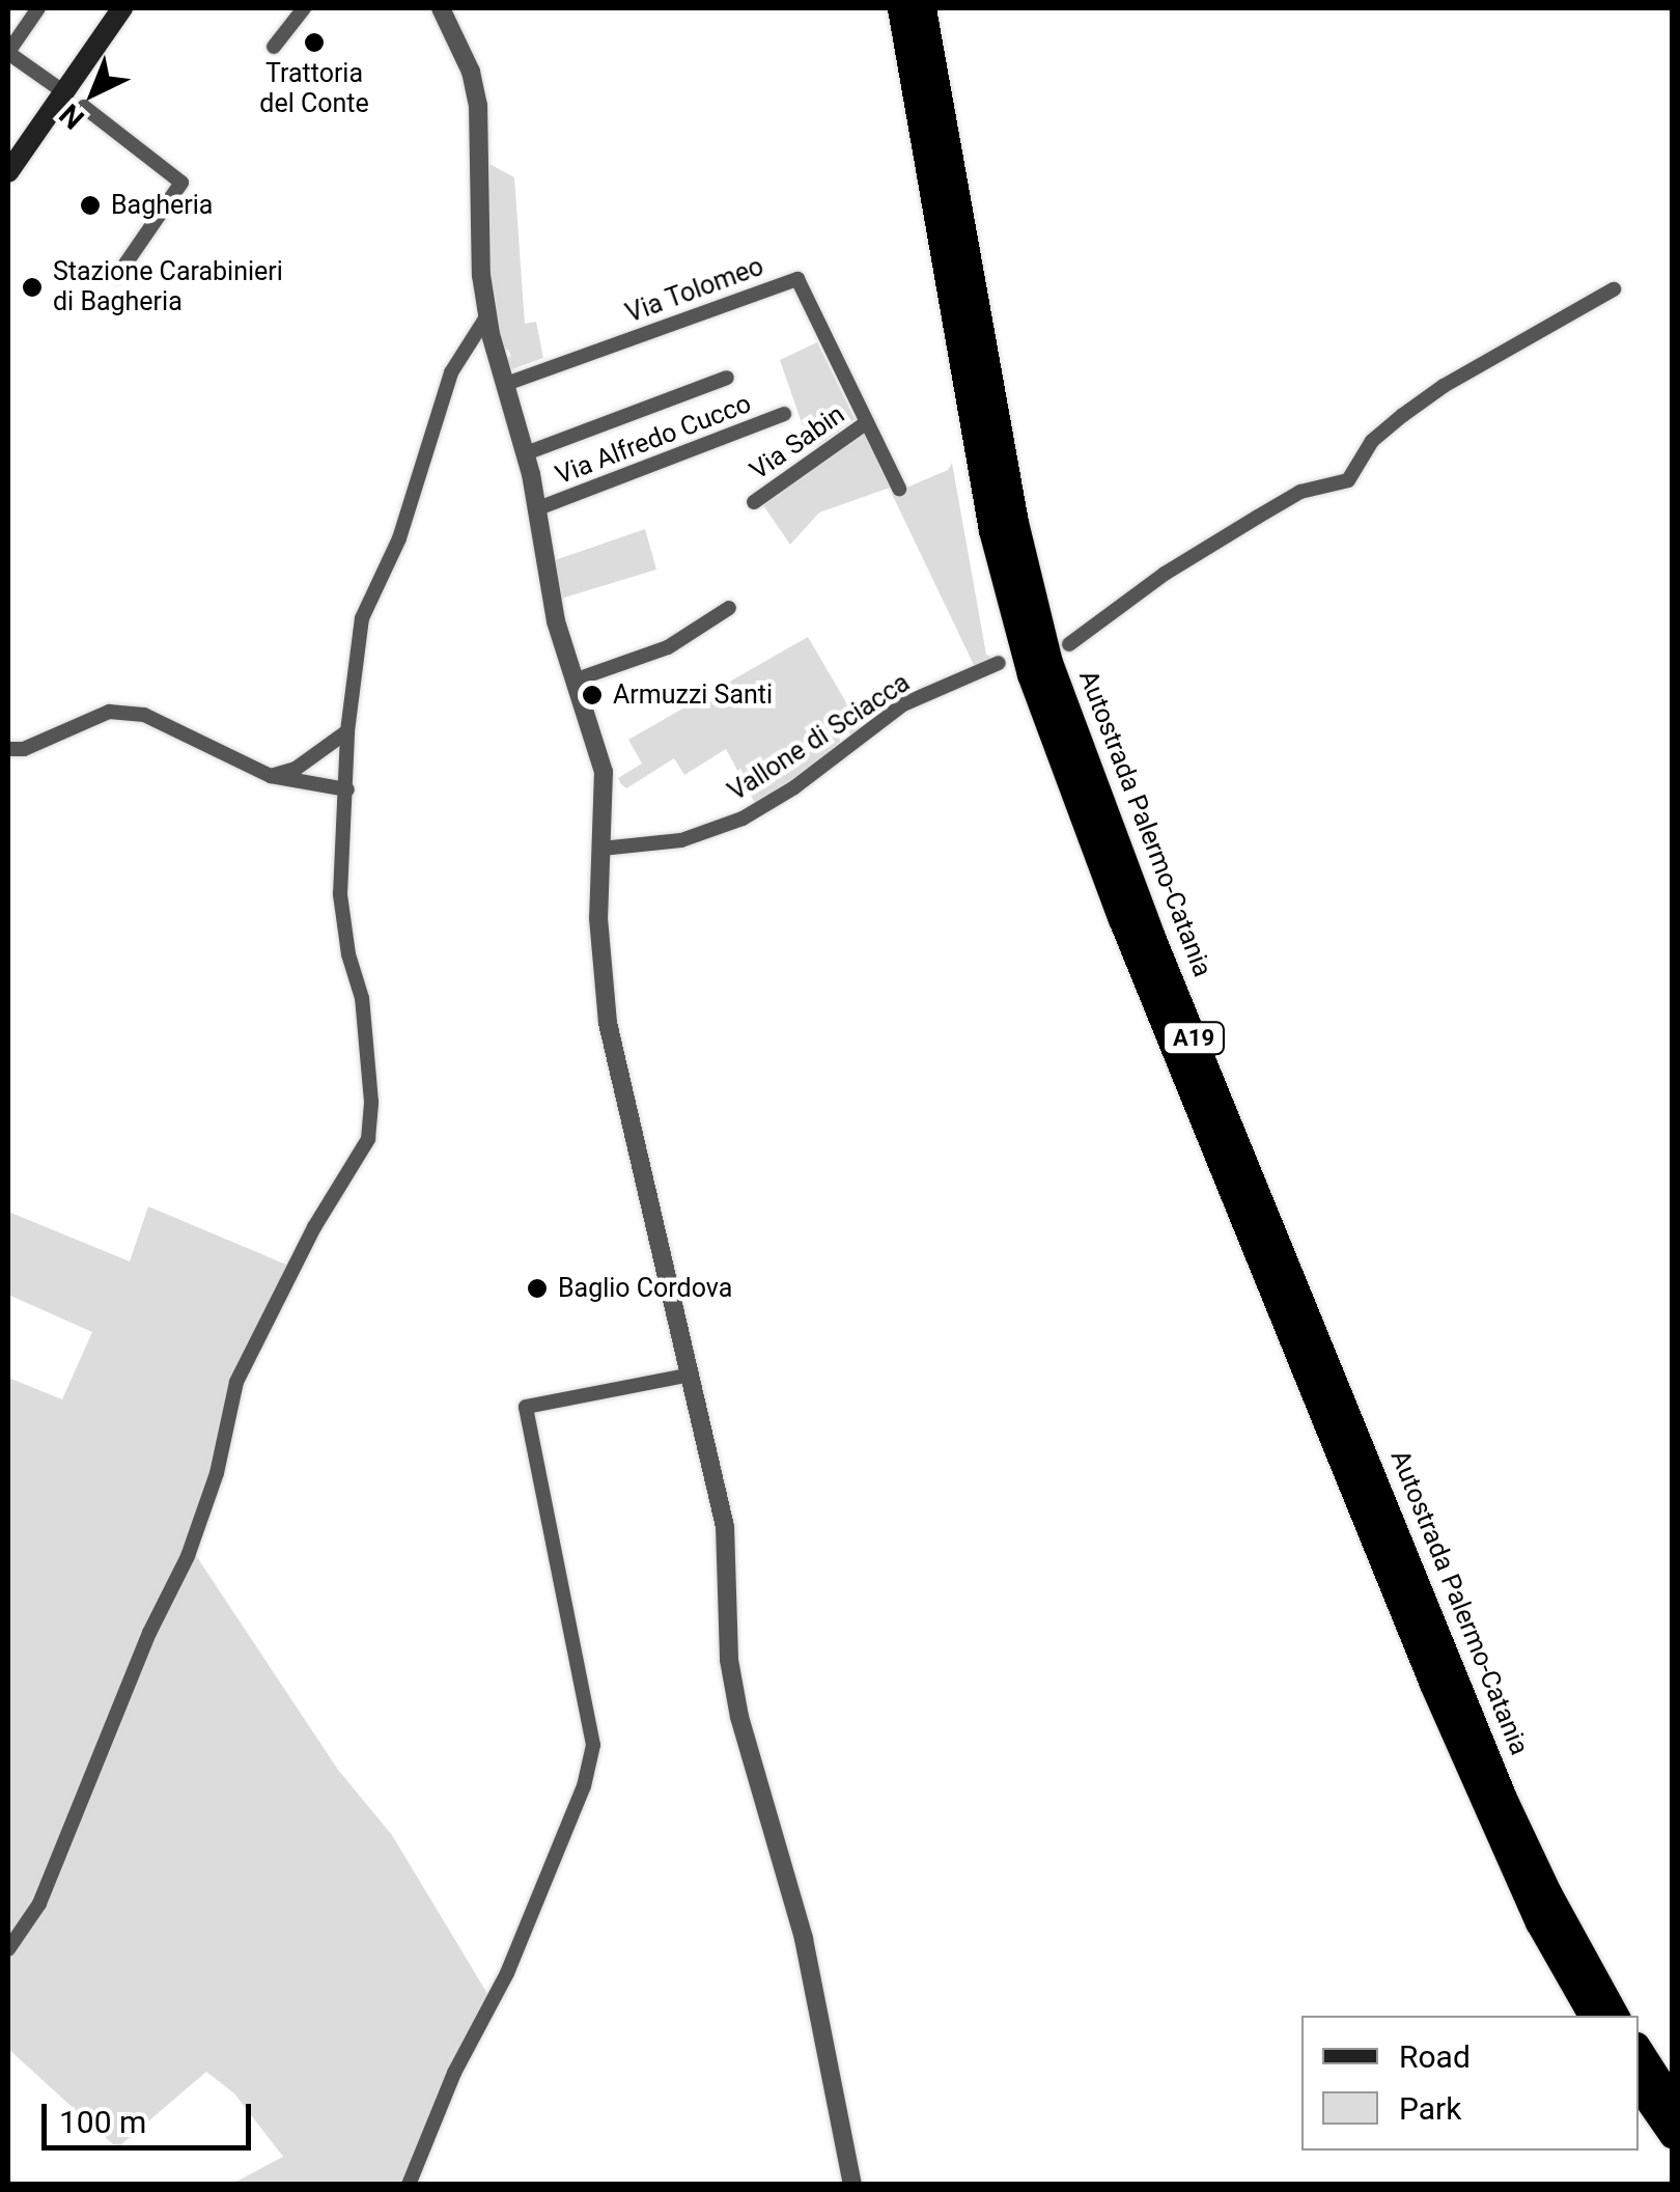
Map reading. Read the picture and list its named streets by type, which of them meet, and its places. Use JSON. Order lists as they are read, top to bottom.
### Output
{
  "streets": {
    "highway": ["Autostrada Palermo-Catania", "A19"],
    "street": [
      "Via Tolomeo",
      "Via Alfredo Cucco",
      "Via Sabin",
      "Vallone di Sciacca"
    ]
  },
  "crossings": [
    ["Via Tolomeo", "Via Sabin"]
  ],
  "places": [
    "Trattoria del Conte",
    "Bagheria",
    "Stazione Carabinieri di Bagheria",
    "Armuzzi Santi",
    "Baglio Cordova"
  ],
  "legend": ["Road", "Park"],
  "scale_bar": "100 m",
  "north": "bottom left"
}
